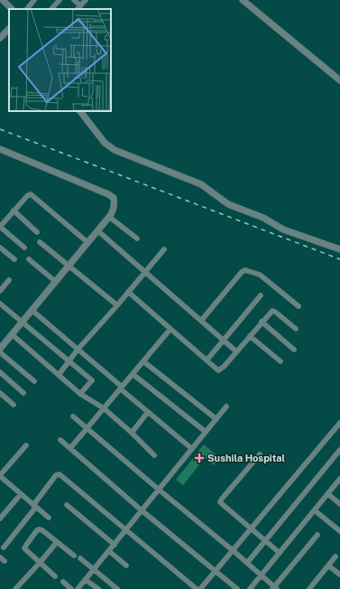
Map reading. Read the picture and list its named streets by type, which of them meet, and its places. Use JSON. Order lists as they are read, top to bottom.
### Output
{
  "places": {
    "health": ["Sushila Hospital"]
  }
}
